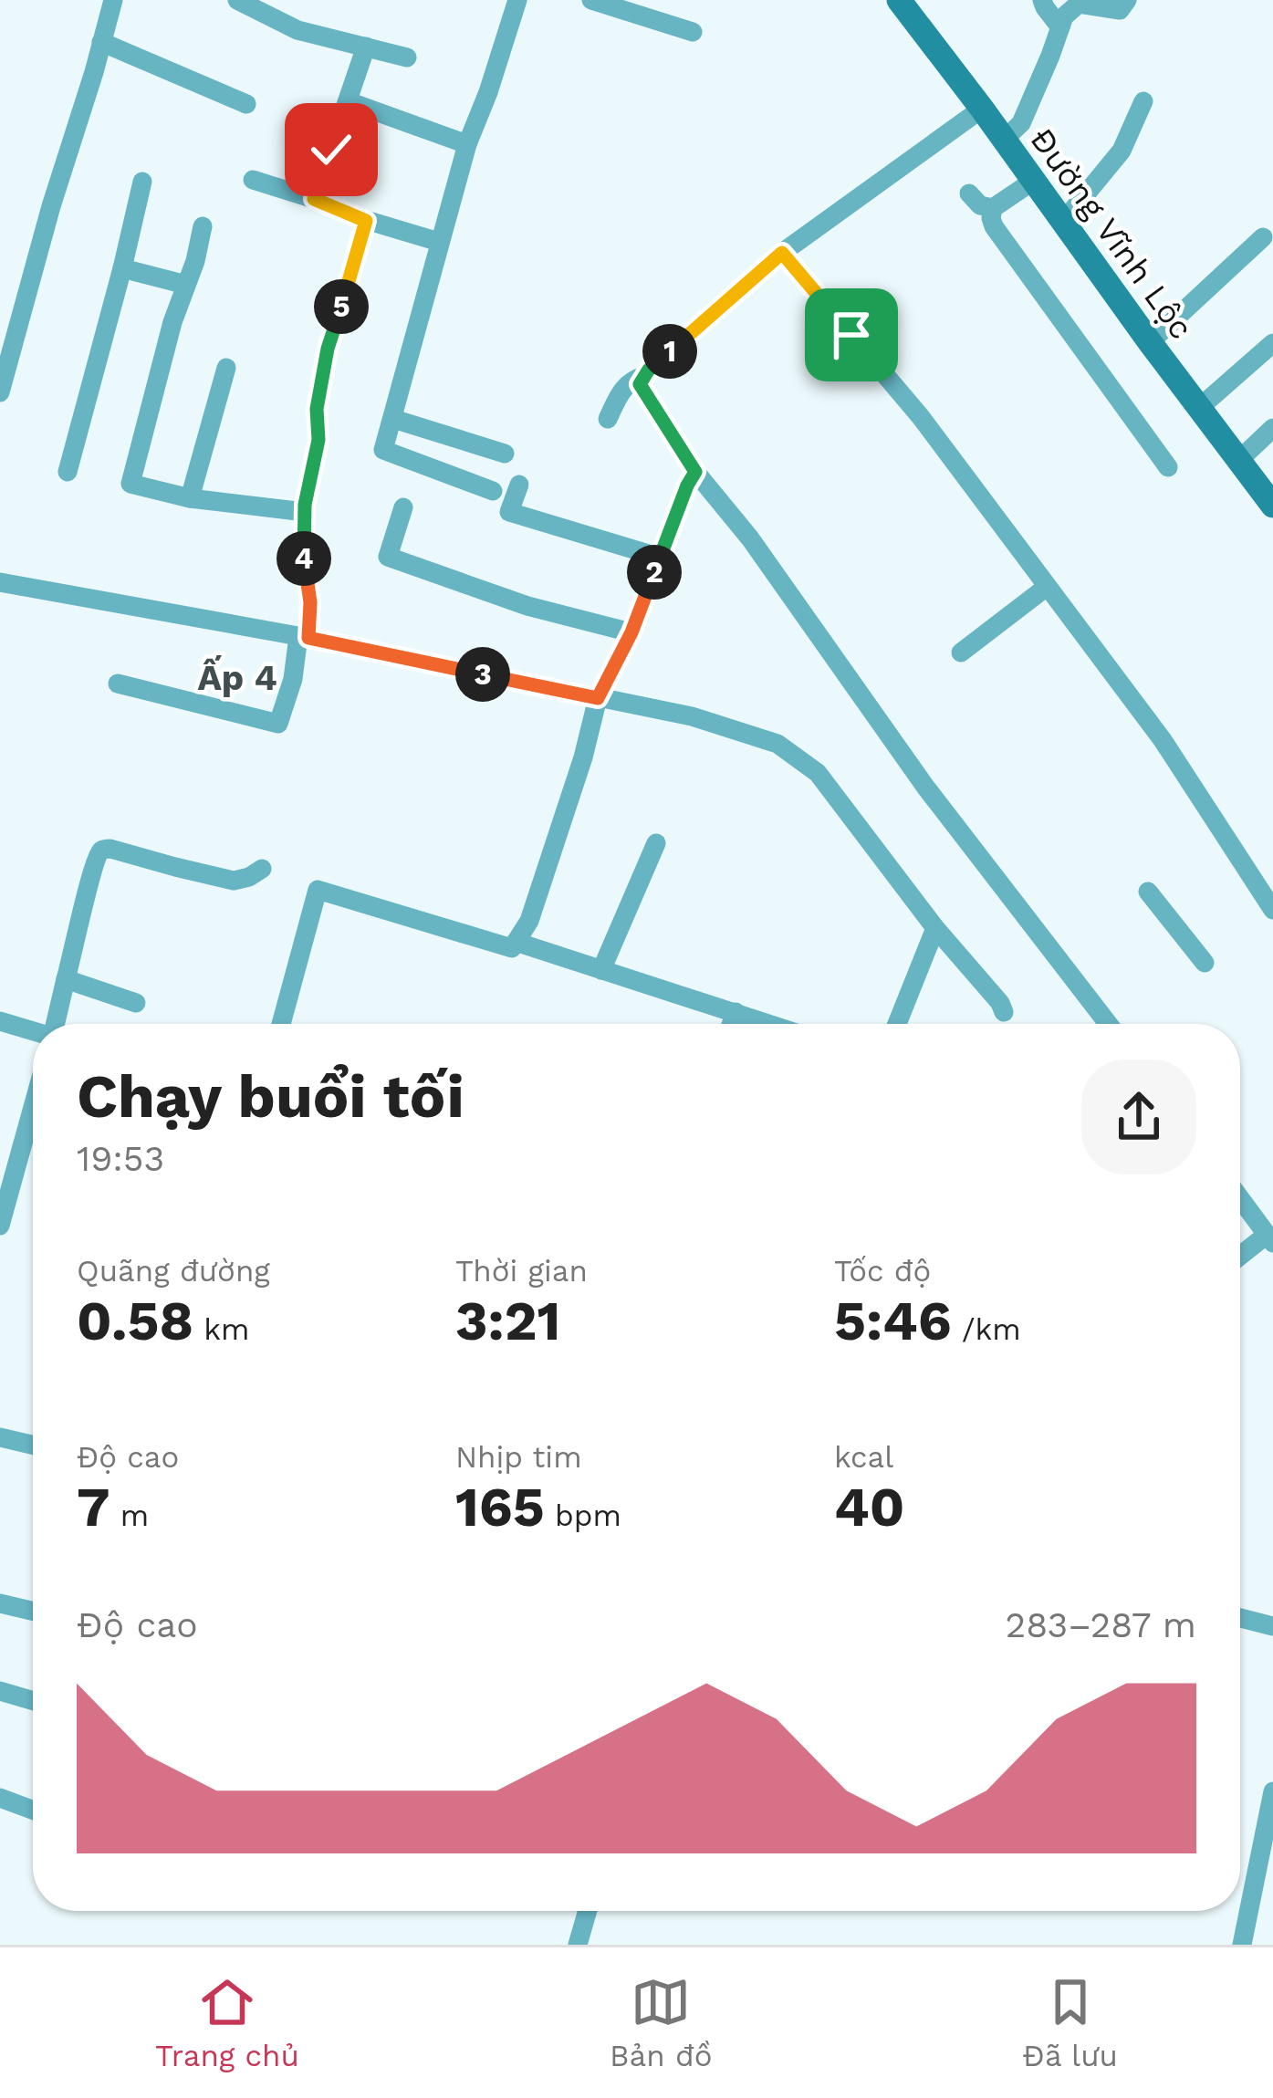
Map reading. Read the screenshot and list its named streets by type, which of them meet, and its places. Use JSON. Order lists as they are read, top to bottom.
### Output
{
  "streets": {
    "main road": ["Đường Vĩnh Lộc"]
  },
  "districts": ["Ấp 4"],
  "page": {
    "pins": [
      "5",
      "1",
      "4",
      "2",
      "3"
    ],
    "heading": ["Chạy buổi tối", "19:53"],
    "stats": [
      ["Quãng đường", "0.58 km"],
      ["Thời gian", "3:21"],
      ["Tốc độ", "5:46 /km"],
      ["Độ cao", "7 m"],
      ["Nhịp tim", "165 bpm"],
      ["kcal", "40"]
    ],
    "chart": ["Độ cao", "283–287 m"],
    "tabs": ["Trang chủ", "Bản đồ", "Đã lưu"]
  }
}
